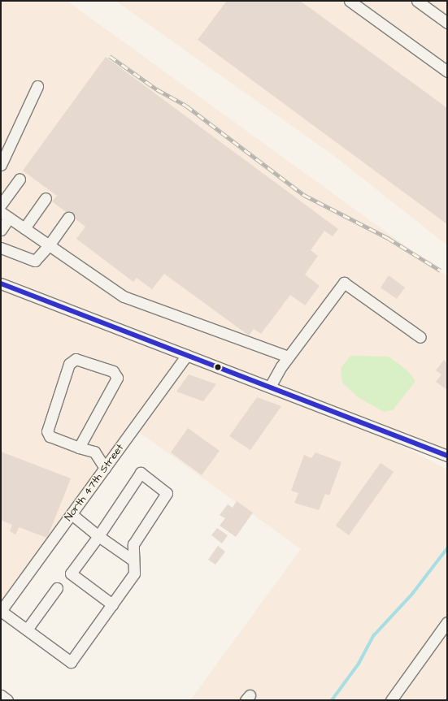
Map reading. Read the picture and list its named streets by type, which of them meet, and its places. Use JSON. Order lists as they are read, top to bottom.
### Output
{
  "streets": {
    "street": ["North 47th Street"]
  }
}
